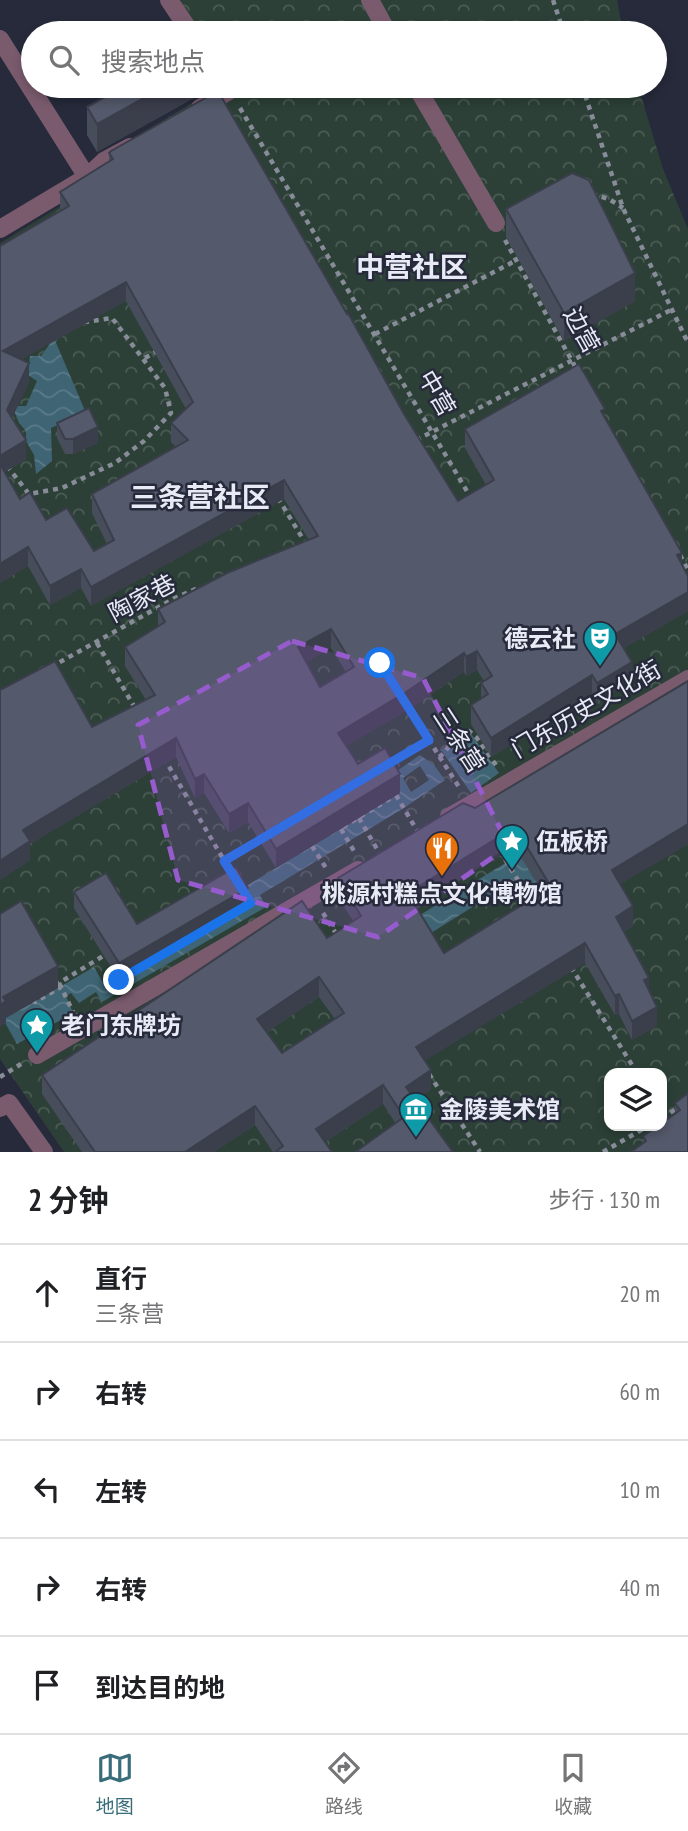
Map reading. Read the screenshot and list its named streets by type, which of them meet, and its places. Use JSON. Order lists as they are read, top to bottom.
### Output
{
  "streets": {
    "street": ["门东历史文化街"],
    "path": [
      "边营",
      "中营",
      "陶家巷",
      "三条营"
    ]
  },
  "crossings": [
    ["边营", "中营"],
    ["门东历史文化街", "三条营"]
  ],
  "districts": ["中营社区", "三条营社区"],
  "places": {
    "theatre": ["德云社"],
    "place": ["伍板桥", "老门东牌坊"],
    "restaurant": ["桃源村糕点文化博物馆"],
    "museum": ["金陵美术馆"]
  },
  "page": {
    "search": "搜索地点",
    "heading": ["2 分钟", "步行 · 130 m"],
    "list": [
      ["直行", "三条营", "20 m"],
      ["右转", "60 m"],
      ["左转", "10 m"],
      ["右转", "40 m"],
      "到达目的地"
    ],
    "nav": ["地图", "路线", "收藏"]
  }
}
